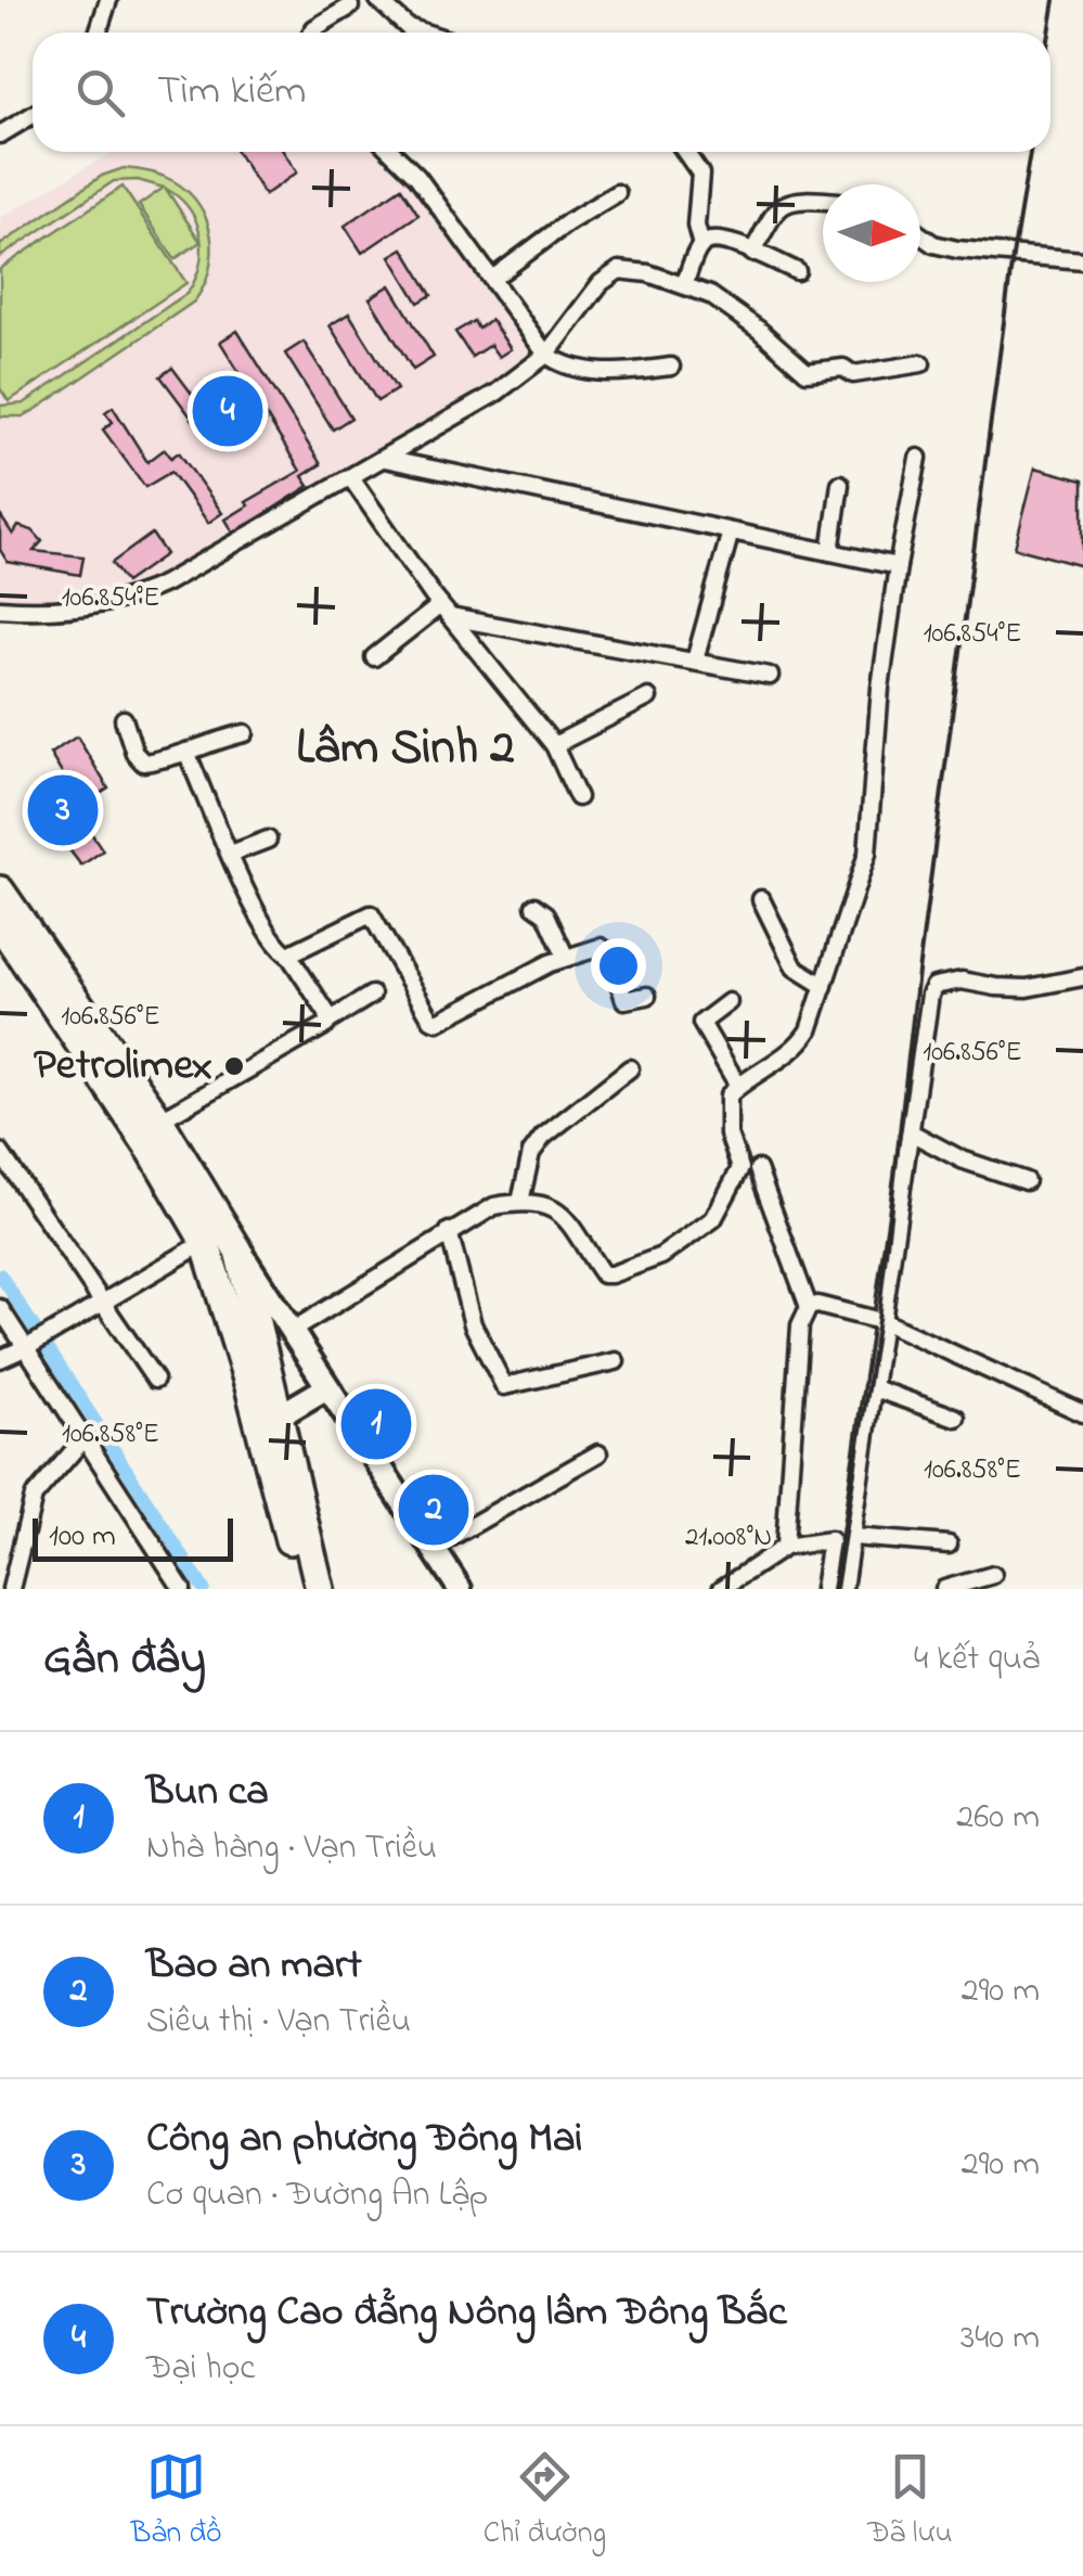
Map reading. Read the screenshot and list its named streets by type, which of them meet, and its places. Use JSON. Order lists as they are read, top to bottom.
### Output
{
  "districts": ["Lâm Sinh 2"],
  "places": ["Petrolimex"],
  "scale_bar": "100 m",
  "north": "right",
  "page": {
    "search": "Tìm kiếm",
    "pins": [
      "4",
      "3",
      "1",
      "2"
    ],
    "scale": "100 m",
    "heading": ["Gần đây", "4 kết quả"],
    "list": [
      {
        "mark": "1",
        "name": "Bun ca",
        "note": "Nhà hàng · Vạn Triều",
        "value": "260 m"
      },
      {
        "mark": "2",
        "name": "Bao an mart",
        "note": "Siêu thị · Vạn Triều",
        "value": "290 m"
      },
      {
        "mark": "3",
        "name": "Công an phường Đông Mai",
        "note": "Cơ quan · Đường An Lập",
        "value": "290 m"
      },
      {
        "mark": "4",
        "name": "Trường Cao đẳng Nông lâm Đông Bắc",
        "note": "Đại học",
        "value": "340 m"
      }
    ],
    "nav": ["Bản đồ", "Chỉ đường", "Đã lưu"]
  },
  "coordinates": [
    "106.854°E",
    "106.856°E",
    "106.858°E",
    "21.008°N"
  ]
}
